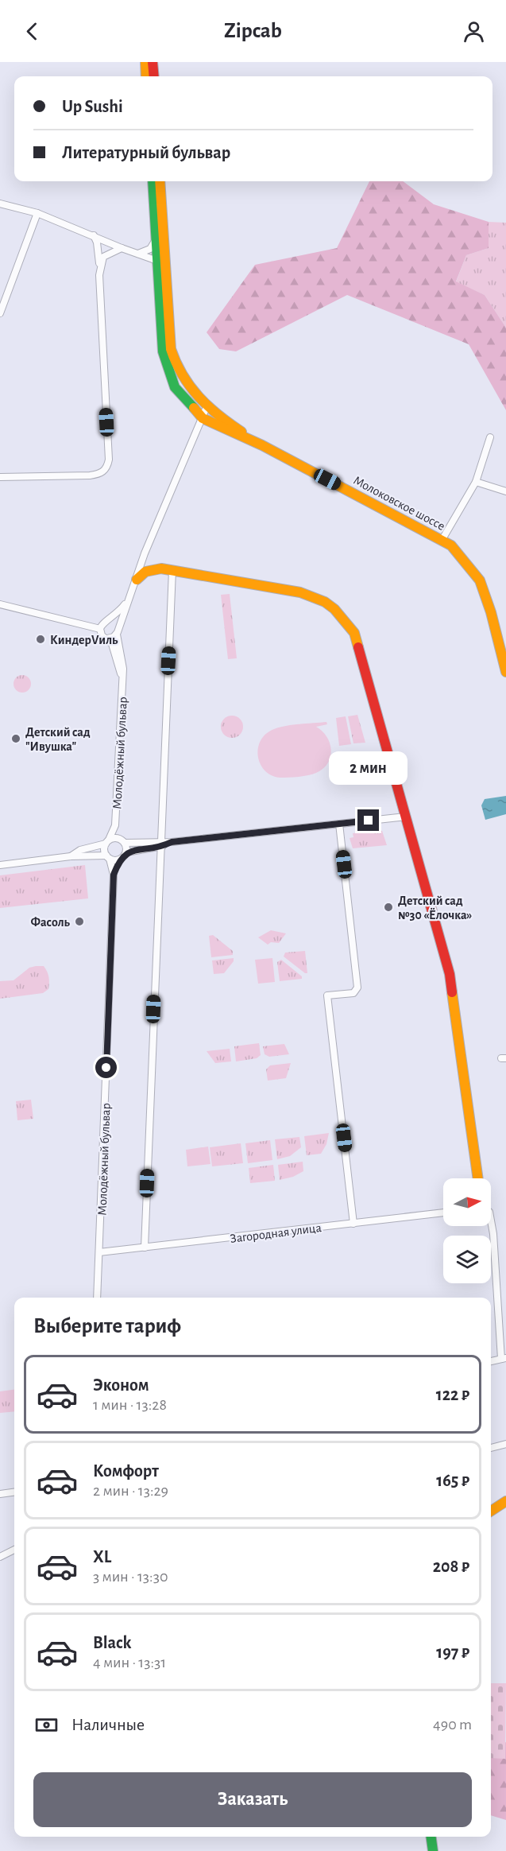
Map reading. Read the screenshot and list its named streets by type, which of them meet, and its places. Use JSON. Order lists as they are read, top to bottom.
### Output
{
  "streets": {
    "main road": ["Молоковское шоссе"],
    "street": ["Молодёжный бульвар", "Загородная улица"]
  },
  "crossings": [
    ["Молодёжный бульвар", "Загородная улица"]
  ],
  "places": [
    "КиндерVиль",
    "Детский сад \"Ивушка\"",
    "Детский сад №30 «Ёлочка»",
    "Фасоль"
  ],
  "north": "right",
  "page": {
    "header": "Zipcab",
    "banner": ["Up Sushi", "Литературный бульвар"],
    "bubble": "2 мин",
    "heading": "Выберите тариф",
    "list": [
      {
        "name": "Эконом",
        "note": "1 мин · 13:28",
        "value": "122 ₽"
      },
      {
        "name": "Комфорт",
        "note": "2 мин · 13:29",
        "value": "165 ₽"
      },
      {
        "name": "XL",
        "note": "3 мин · 13:30",
        "value": "208 ₽"
      },
      {
        "name": "Black",
        "note": "4 мин · 13:31",
        "value": "197 ₽"
      }
    ],
    "pay": ["Наличные", "490 m"],
    "buttons": "Заказать"
  }
}
